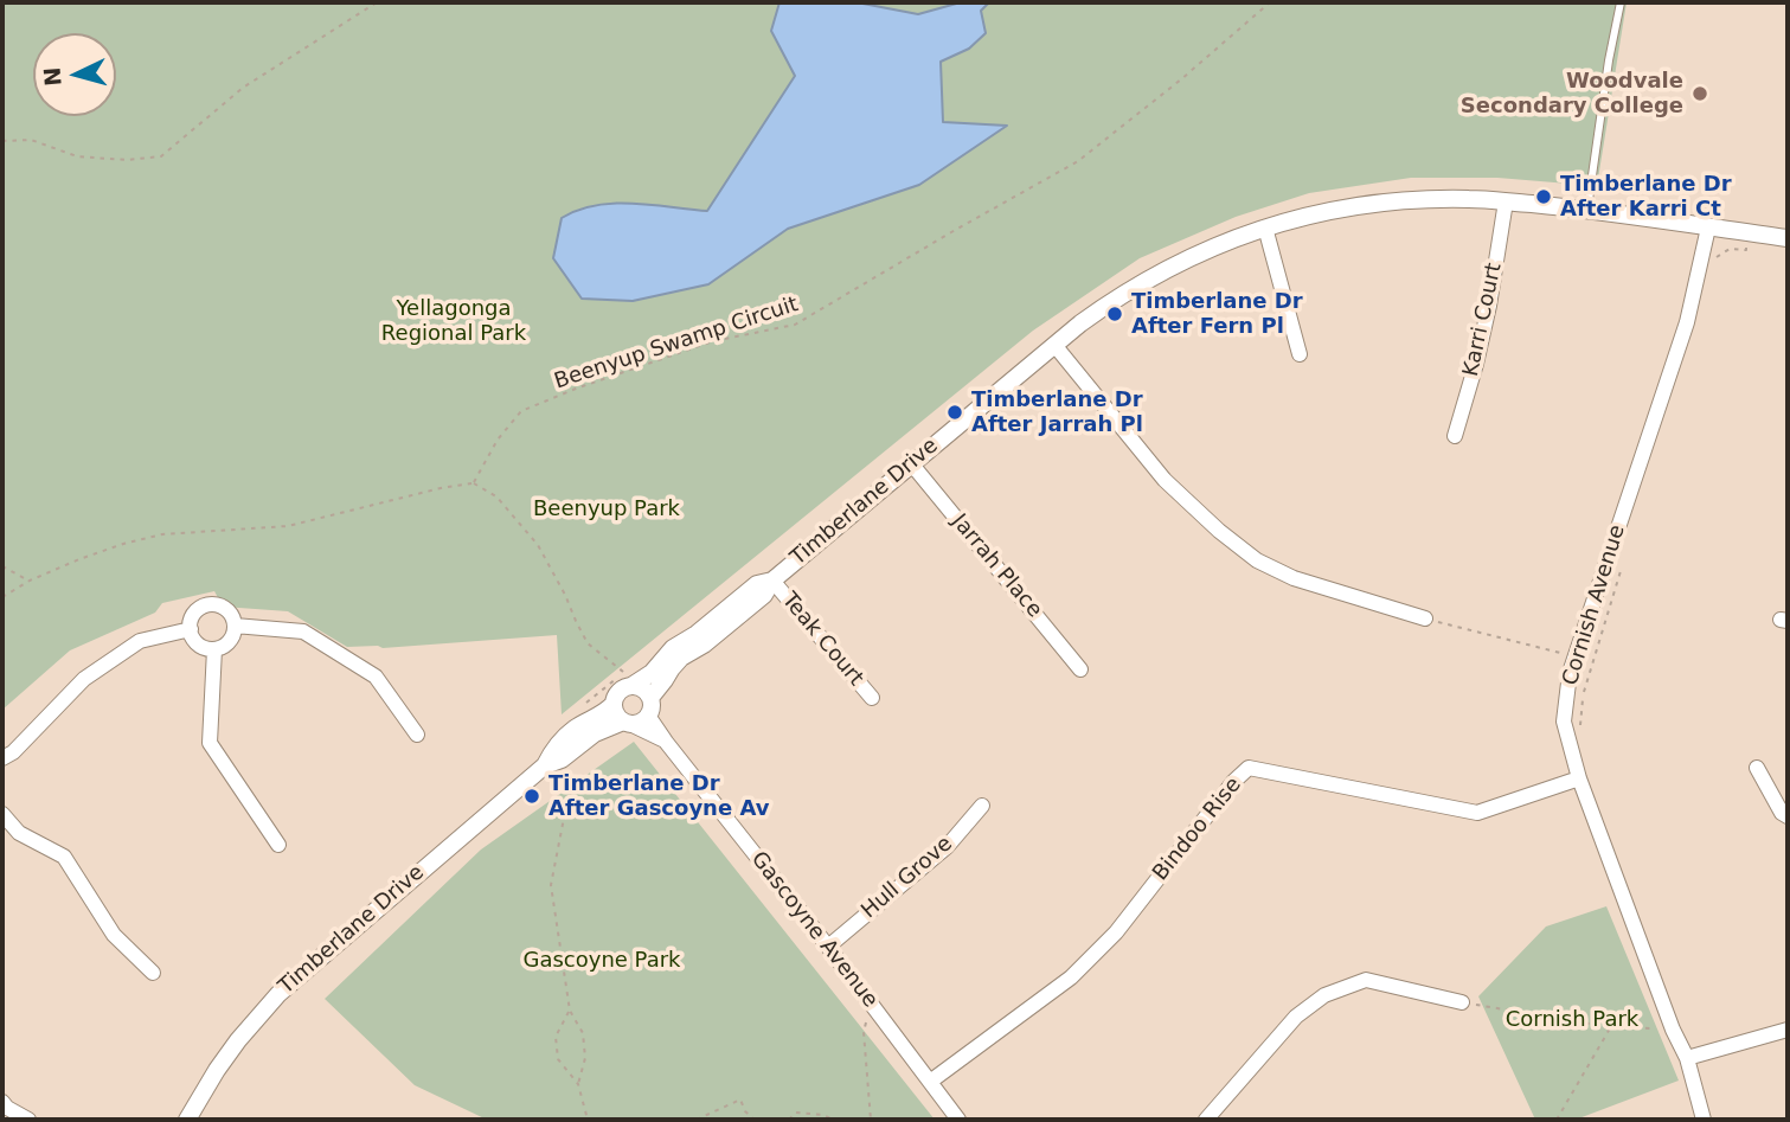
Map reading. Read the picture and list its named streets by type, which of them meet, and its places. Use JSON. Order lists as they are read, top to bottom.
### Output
{
  "streets": {
    "street": [
      "Karri Court",
      "Timberlane Drive",
      "Jarrah Place",
      "Cornish Avenue",
      "Teak Court",
      "Bindoo Rise",
      "Hull Grove",
      "Gascoyne Avenue"
    ],
    "path": ["Beenyup Swamp Circuit"]
  },
  "crossings": [
    ["Karri Court", "Timberlane Drive"],
    ["Timberlane Drive", "Jarrah Place"],
    ["Timberlane Drive", "Cornish Avenue"],
    ["Timberlane Drive", "Teak Court"],
    ["Timberlane Drive", "Gascoyne Avenue"],
    ["Cornish Avenue", "Bindoo Rise"],
    ["Bindoo Rise", "Gascoyne Avenue"],
    ["Hull Grove", "Gascoyne Avenue"]
  ],
  "parks": [
    "Yellagonga Regional Park",
    "Beenyup Park",
    "Gascoyne Park",
    "Cornish Park"
  ],
  "places": [
    "Woodvale Secondary College",
    "Timberlane Dr After Karri Ct",
    "Timberlane Dr After Fern Pl",
    "Timberlane Dr After Jarrah Pl",
    "Timberlane Dr After Gascoyne Av"
  ],
  "north": "left"
}
